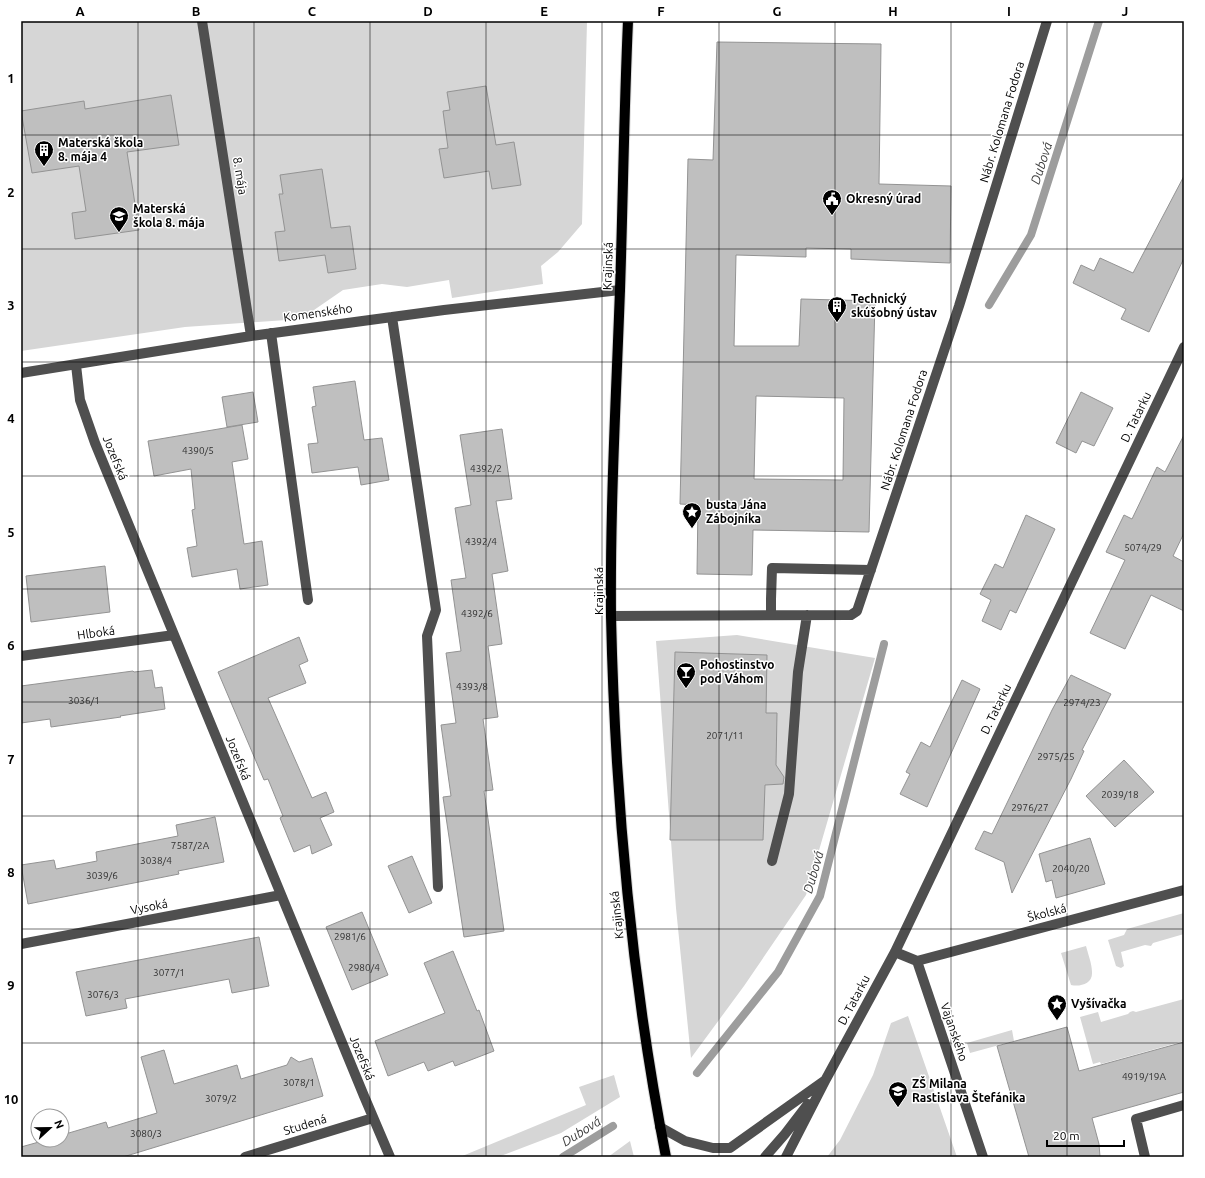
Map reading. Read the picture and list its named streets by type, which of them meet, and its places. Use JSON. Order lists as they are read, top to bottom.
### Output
{
  "streets": {
    "main road": ["Krajinská"],
    "street": [
      "Nábr. Kolomana Fodora",
      "8. mája",
      "Komenského",
      "D. Tatarku",
      "Jozefská",
      "Hlboká",
      "Vysoká",
      "Školská",
      "Vajanského",
      "Studená"
    ]
  },
  "crossings": [
    ["Nábr. Kolomana Fodora", "Krajinská"],
    ["8. mája", "Komenského"],
    ["Krajinská", "Komenského"],
    ["Komenského", "Jozefská"],
    ["Jozefská", "Hlboká"],
    ["Jozefská", "Vysoká"],
    ["Jozefská", "Studená"],
    ["Školská", "Vajanského"]
  ],
  "water": ["Dubová"],
  "places": {
    "building": ["Materská škola 8. mája 4", "Technický skúšobný ústav"],
    "public building": ["Okresný úrad"],
    "school or university": ["Materská škola 8. mája", "ZŠ Milana Rastislava Štefánika"],
    "place": ["busta Jána Zábojníka", "Vyšívačka"],
    "bar": ["Pohostinstvo pod Váhom"]
  },
  "house_numbers": [
    "4390/5",
    "4392/2",
    "4392/4",
    "5074/29",
    "4392/6",
    "4393/8",
    "3036/1",
    "2974/23",
    "2071/11",
    "2975/25",
    "2039/18",
    "2976/27",
    "7587/2A",
    "3038/4",
    "2040/20",
    "3039/6",
    "2981/6",
    "2980/4",
    "3077/1",
    "3076/3",
    "4919/19A",
    "3078/1",
    "3079/2",
    "3080/3"
  ],
  "scale_bar": "20 m",
  "north": "right",
  "grid": {
    "columns": [
      "A",
      "B",
      "C",
      "D",
      "E",
      "F",
      "G",
      "H",
      "I",
      "J"
    ],
    "rows": [
      "1",
      "2",
      "3",
      "4",
      "5",
      "6",
      "7",
      "8",
      "9",
      "10"
    ]
  }
}
